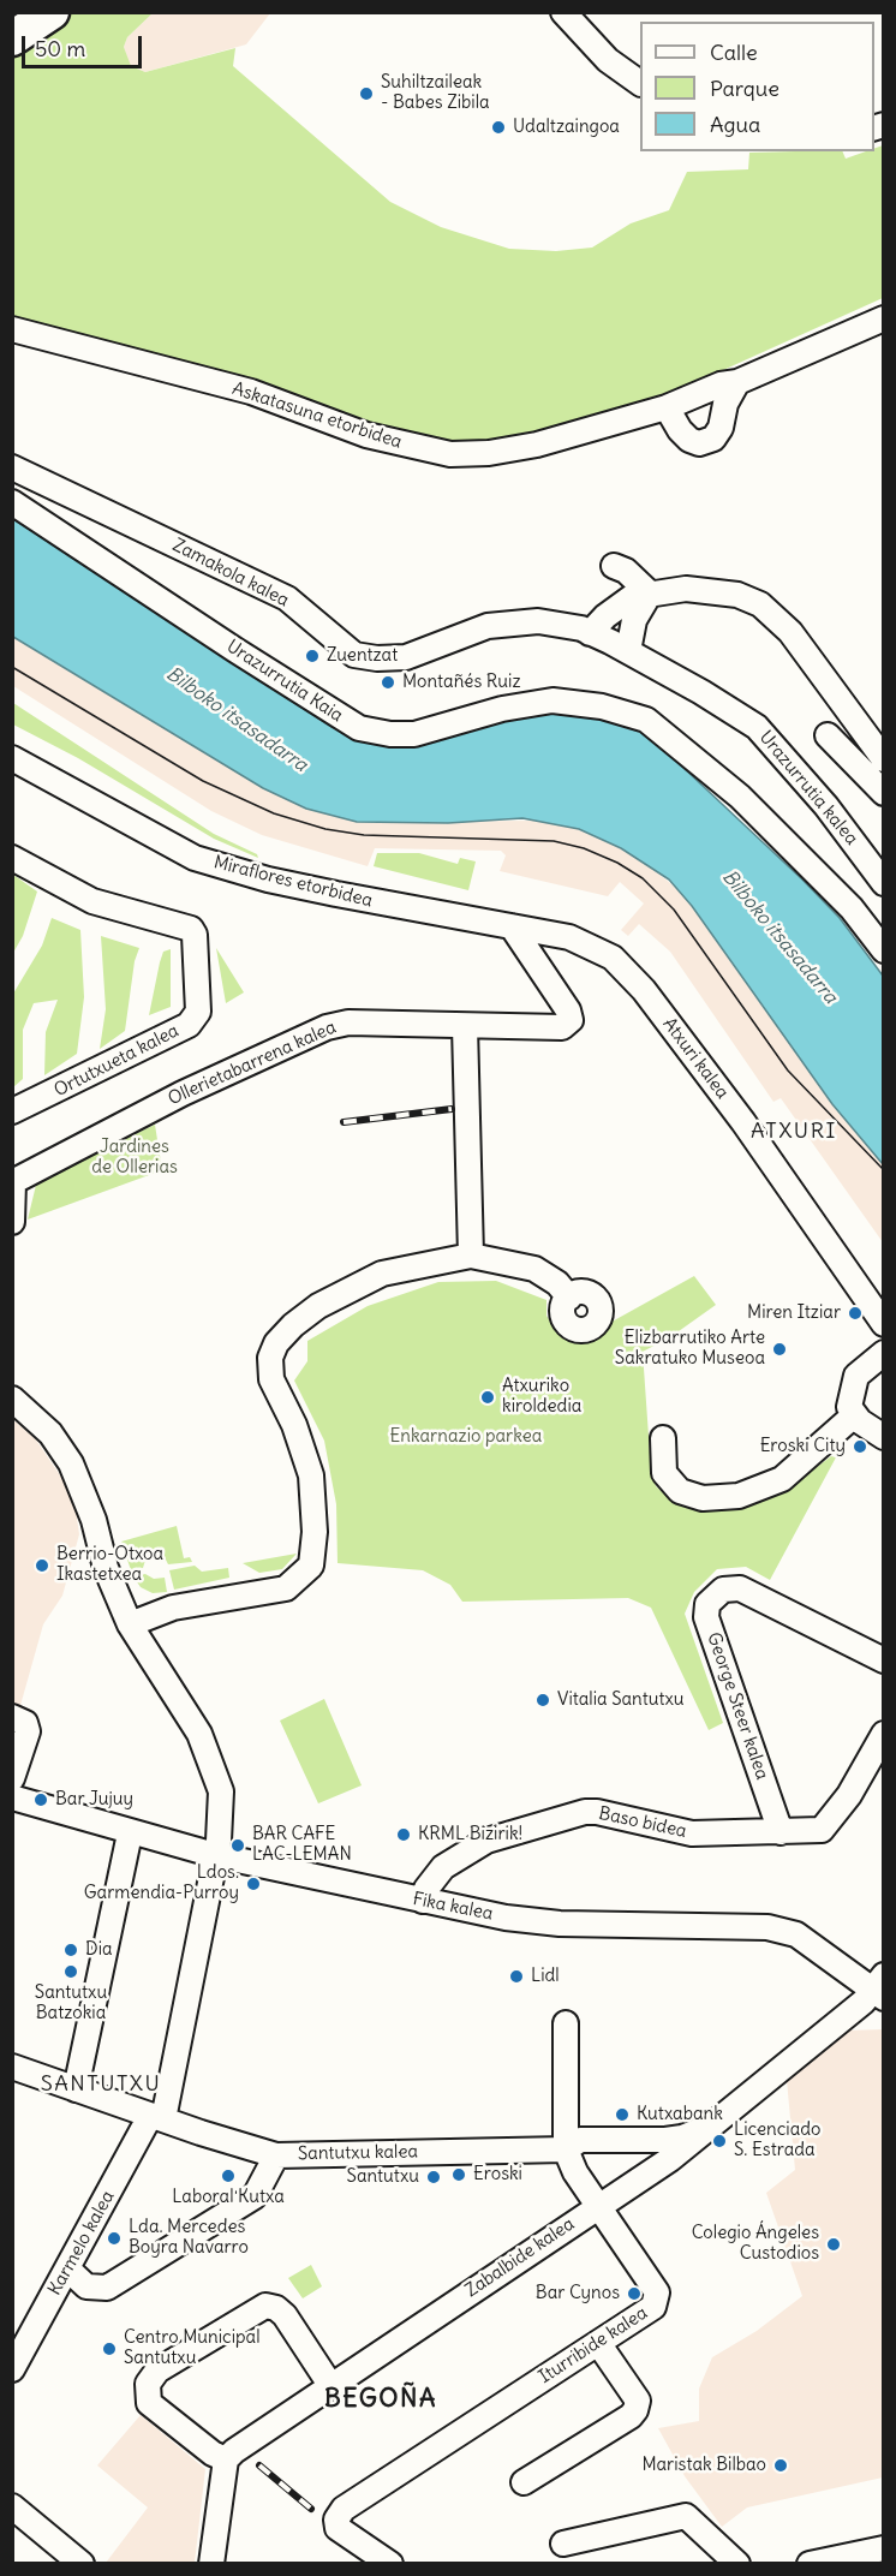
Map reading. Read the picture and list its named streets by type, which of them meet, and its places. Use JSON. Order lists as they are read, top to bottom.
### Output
{
  "streets": {
    "street": [
      "Askatasuna etorbidea",
      "Zamakola kalea",
      "Urazurrutia Kaia",
      "Urazurrutia kalea",
      "Miraflores etorbidea",
      "Atxuri kalea",
      "Ortutxueta kalea",
      "Ollerietabarrena kalea",
      "George Steer kalea",
      "Baso bidea",
      "Fika kalea",
      "Santutxu kalea",
      "Karmelo kalea",
      "Zabalbide kalea",
      "Iturribide kalea"
    ]
  },
  "crossings": [
    ["Zamakola kalea", "Urazurrutia kalea"],
    ["Miraflores etorbidea", "Atxuri kalea"],
    ["Miraflores etorbidea", "Ollerietabarrena kalea"],
    ["Atxuri kalea", "Ollerietabarrena kalea"],
    ["George Steer kalea", "Baso bidea"],
    ["Baso bidea", "Fika kalea"],
    ["Fika kalea", "Karmelo kalea"],
    ["Fika kalea", "Zabalbide kalea"],
    ["Santutxu kalea", "Karmelo kalea"],
    ["Santutxu kalea", "Zabalbide kalea"],
    ["Santutxu kalea", "Iturribide kalea"],
    ["Zabalbide kalea", "Iturribide kalea"]
  ],
  "districts": ["ATXURI", "SANTUTXU", "BEGOÑA"],
  "water": ["Bilboko itsasadarra"],
  "parks": ["Jardines de Ollerias", "Enkarnazio parkea"],
  "places": [
    "Suhiltzaileak - Babes Zibila",
    "Udaltzaingoa",
    "Zuentzat",
    "Montañés Ruiz",
    "Miren Itziar",
    "Elizbarrutiko Arte Sakratuko Museoa",
    "Atxuriko kiroldedia",
    "Eroski City",
    "Berrio-Otxoa Ikastetxea",
    "Vitalia Santutxu",
    "Bar Jujuy",
    "KRML Bizirik!",
    "BAR CAFE LAC-LEMAN",
    "Ldos. Garmendia-Purroy",
    "Dia",
    "Santutxu Batzokia",
    "Lidl",
    "Kutxabank",
    "Licenciado S. Estrada",
    "Eroski",
    "Laboral Kutxa",
    "Santutxu",
    "Lda. Mercedes Boyra Navarro",
    "Colegio Ángeles Custodios",
    "Bar Cynos",
    "Centro Municipal Santutxu",
    "Maristak Bilbao"
  ],
  "legend": ["Calle", "Parque", "Agua"],
  "scale_bar": "50 m"
}
